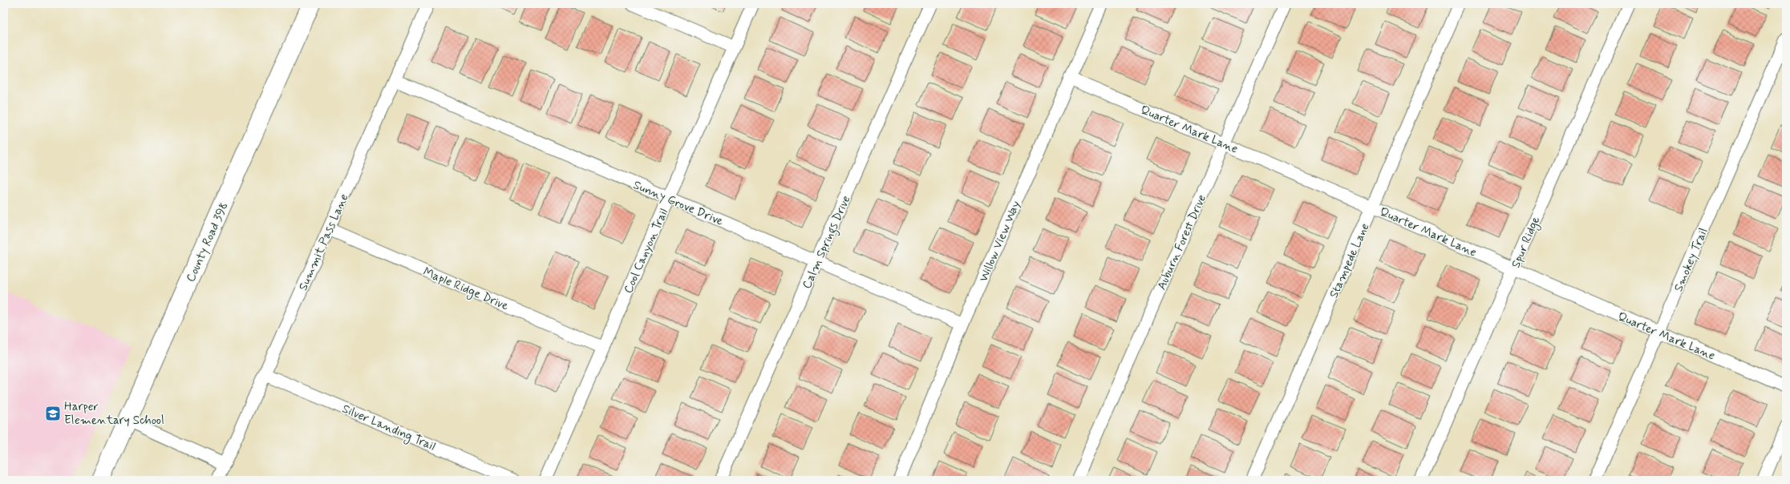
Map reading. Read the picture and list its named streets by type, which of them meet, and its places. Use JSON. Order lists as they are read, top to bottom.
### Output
{
  "streets": {
    "street": [
      "Quarter Mark Lane",
      "Sunny Grove Drive",
      "Willow View Way",
      "County Road 398",
      "Summit Pass Lane",
      "Calm Springs Drive",
      "Auburn Forest Drive",
      "Spur Ridge",
      "Cool Canyon Trail",
      "Smokey Trail",
      "Stampede Lane",
      "Maple Ridge Drive",
      "Silver Landing Trail"
    ]
  },
  "crossings": [
    ["Quarter Mark Lane", "Willow View Way"],
    ["Quarter Mark Lane", "Auburn Forest Drive"],
    ["Quarter Mark Lane", "Spur Ridge"],
    ["Quarter Mark Lane", "Smokey Trail"],
    ["Quarter Mark Lane", "Stampede Lane"],
    ["Sunny Grove Drive", "Willow View Way"],
    ["Sunny Grove Drive", "Summit Pass Lane"],
    ["Sunny Grove Drive", "Calm Springs Drive"],
    ["Sunny Grove Drive", "Cool Canyon Trail"],
    ["Summit Pass Lane", "Maple Ridge Drive"],
    ["Summit Pass Lane", "Silver Landing Trail"],
    ["Cool Canyon Trail", "Maple Ridge Drive"]
  ],
  "places": {
    "school or university": ["Harper Elementary School"]
  }
}
